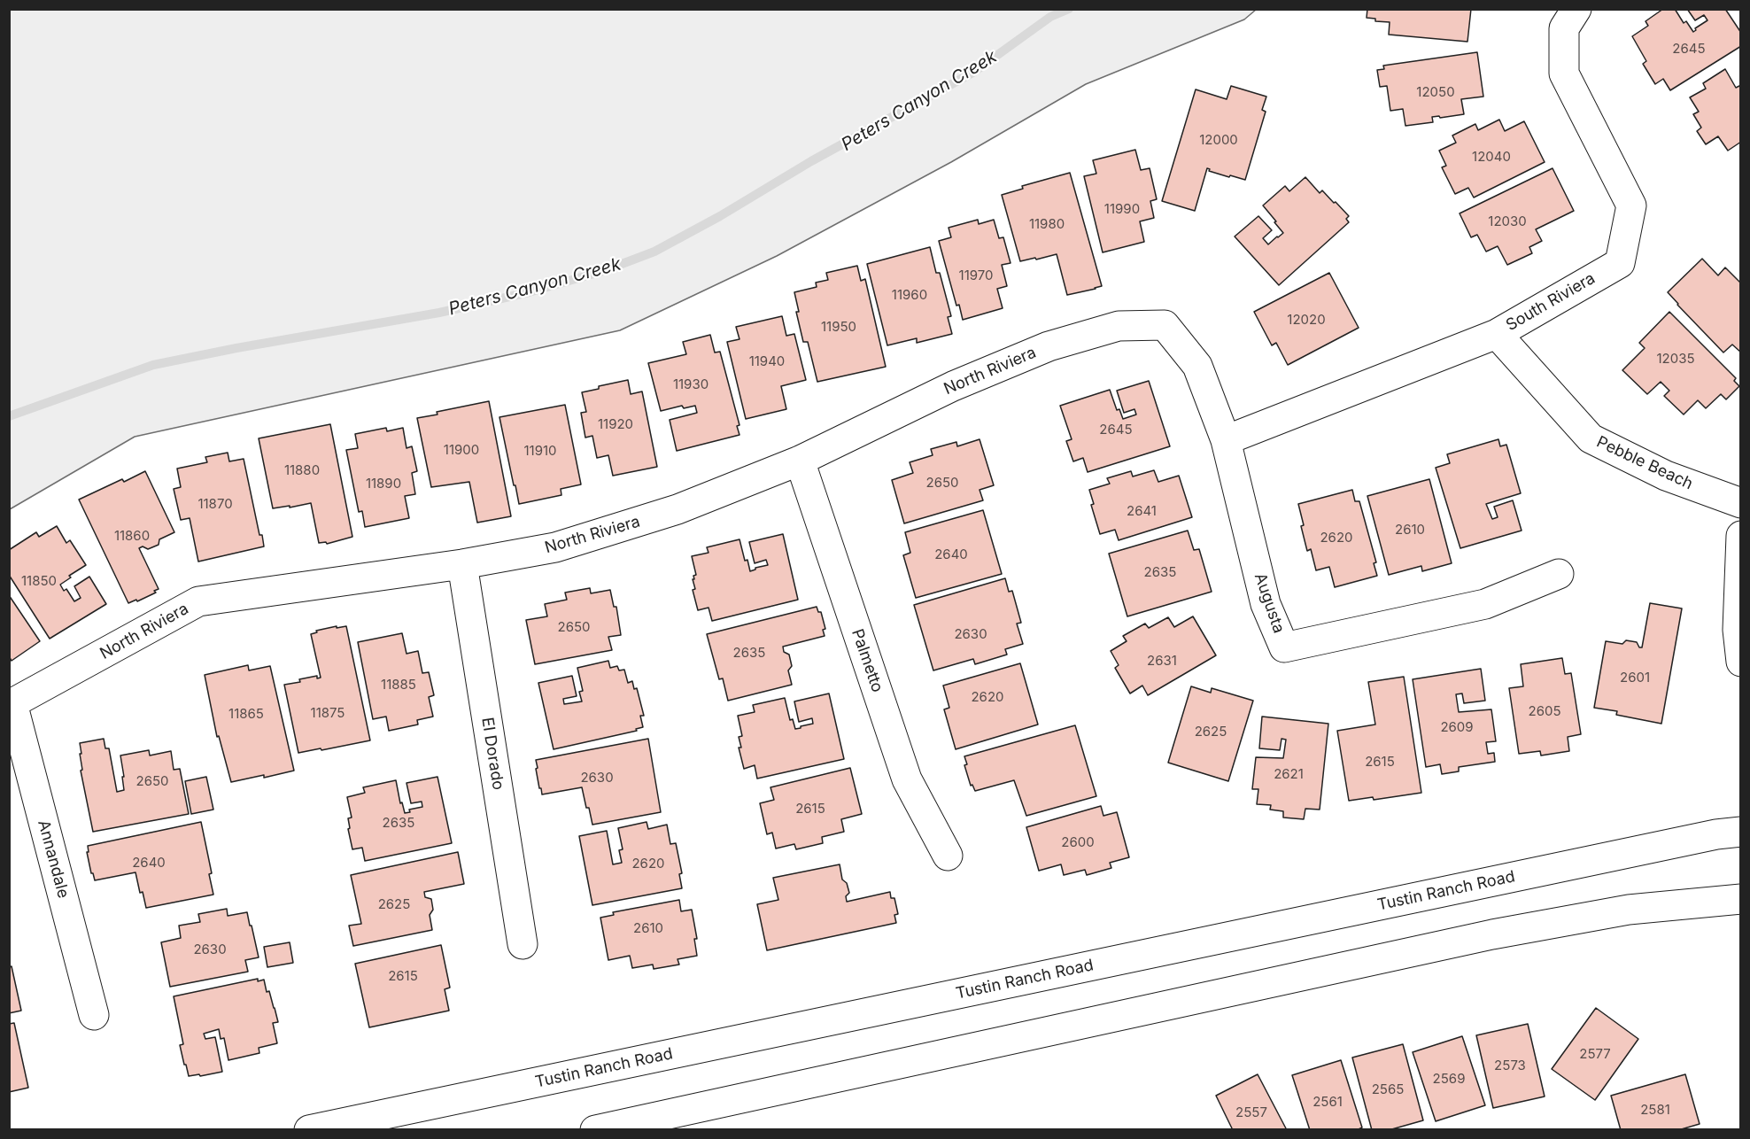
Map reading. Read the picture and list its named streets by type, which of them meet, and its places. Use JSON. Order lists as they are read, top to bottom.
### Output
{
  "streets": {
    "street": [
      "South Riviera",
      "North Riviera",
      "Pebble Beach",
      "Augusta",
      "Palmetto",
      "El Dorado",
      "Annandale",
      "Tustin Ranch Road"
    ]
  },
  "crossings": [
    ["South Riviera", "Pebble Beach"],
    ["South Riviera", "Augusta"],
    ["North Riviera", "Augusta"],
    ["North Riviera", "Palmetto"],
    ["North Riviera", "El Dorado"],
    ["North Riviera", "Annandale"]
  ],
  "water": ["Peters Canyon Creek"],
  "house_numbers": [
    "2645",
    "12050",
    "12000",
    "12040",
    "11990",
    "12030",
    "11980",
    "11970",
    "11960",
    "12020",
    "11950",
    "12035",
    "11940",
    "11930",
    "11920",
    "2645",
    "11900",
    "11910",
    "11880",
    "2650",
    "11890",
    "11870",
    "2641",
    "2610",
    "11860",
    "2620",
    "2640",
    "2635",
    "11850",
    "2650",
    "2630",
    "2635",
    "2631",
    "2601",
    "11885",
    "2620",
    "2605",
    "11875",
    "11865",
    "2609",
    "2625",
    "2615",
    "2621",
    "2630",
    "2650",
    "2615",
    "2635",
    "2600",
    "2640",
    "2620",
    "2625",
    "2610",
    "2630",
    "2615",
    "2577",
    "2573",
    "2569",
    "2565",
    "2561",
    "2581",
    "2557"
  ]
}
